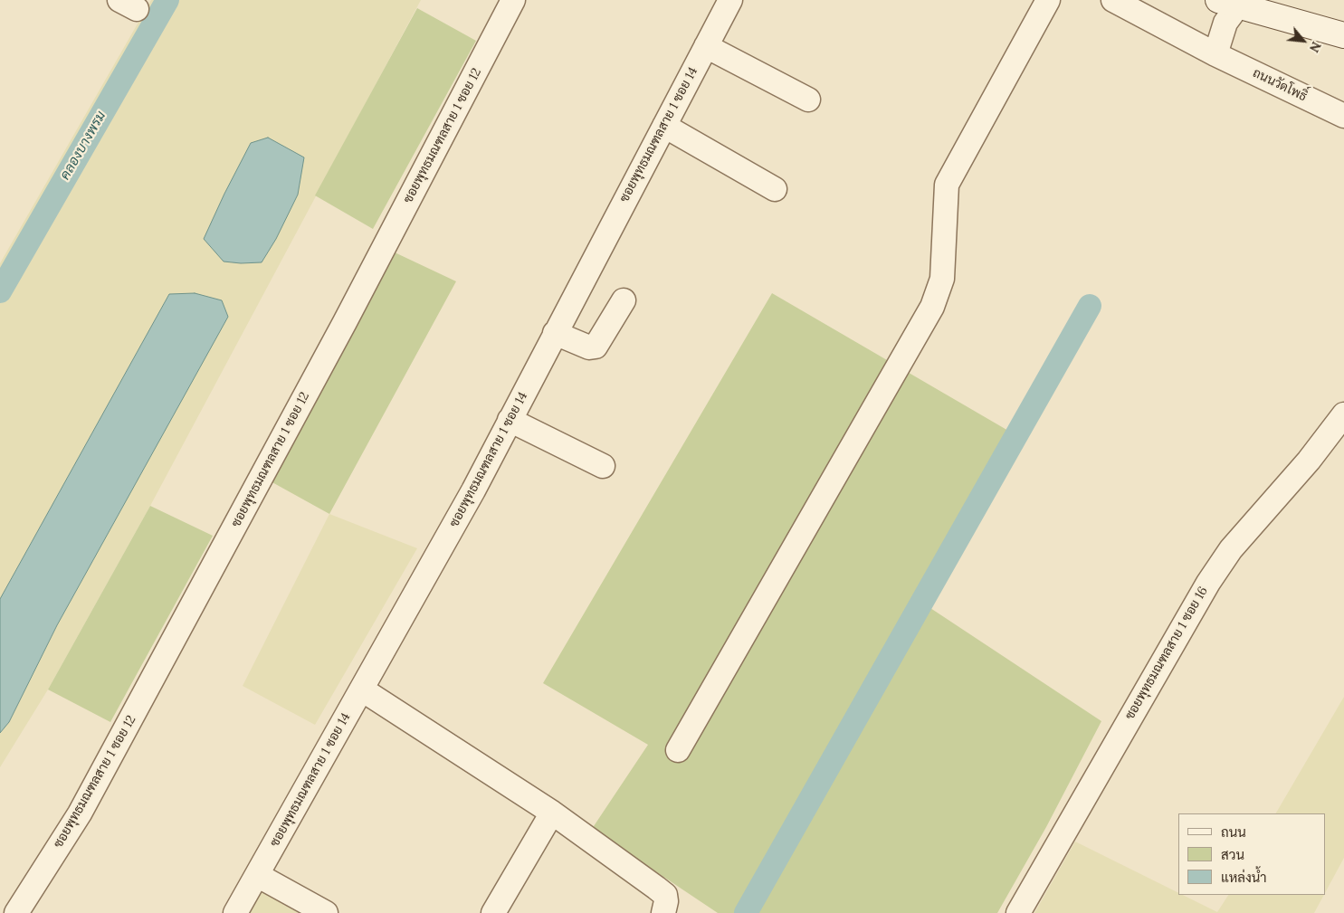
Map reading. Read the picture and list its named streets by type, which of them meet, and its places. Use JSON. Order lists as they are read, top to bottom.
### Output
{
  "streets": {
    "street": [
      "ถนนวัดโพธิ์",
      "ซอยพุทธมณฑลสาย 1 ซอย 14",
      "ซอยพุทธมณฑลสาย 1 ซอย 12",
      "ซอยพุทธมณฑลสาย 1 ซอย 16"
    ]
  },
  "water": ["คลองบางพรม"],
  "legend": ["ถนน", "สวน", "แหล่งน้ำ"],
  "north": "bottom right"
}
